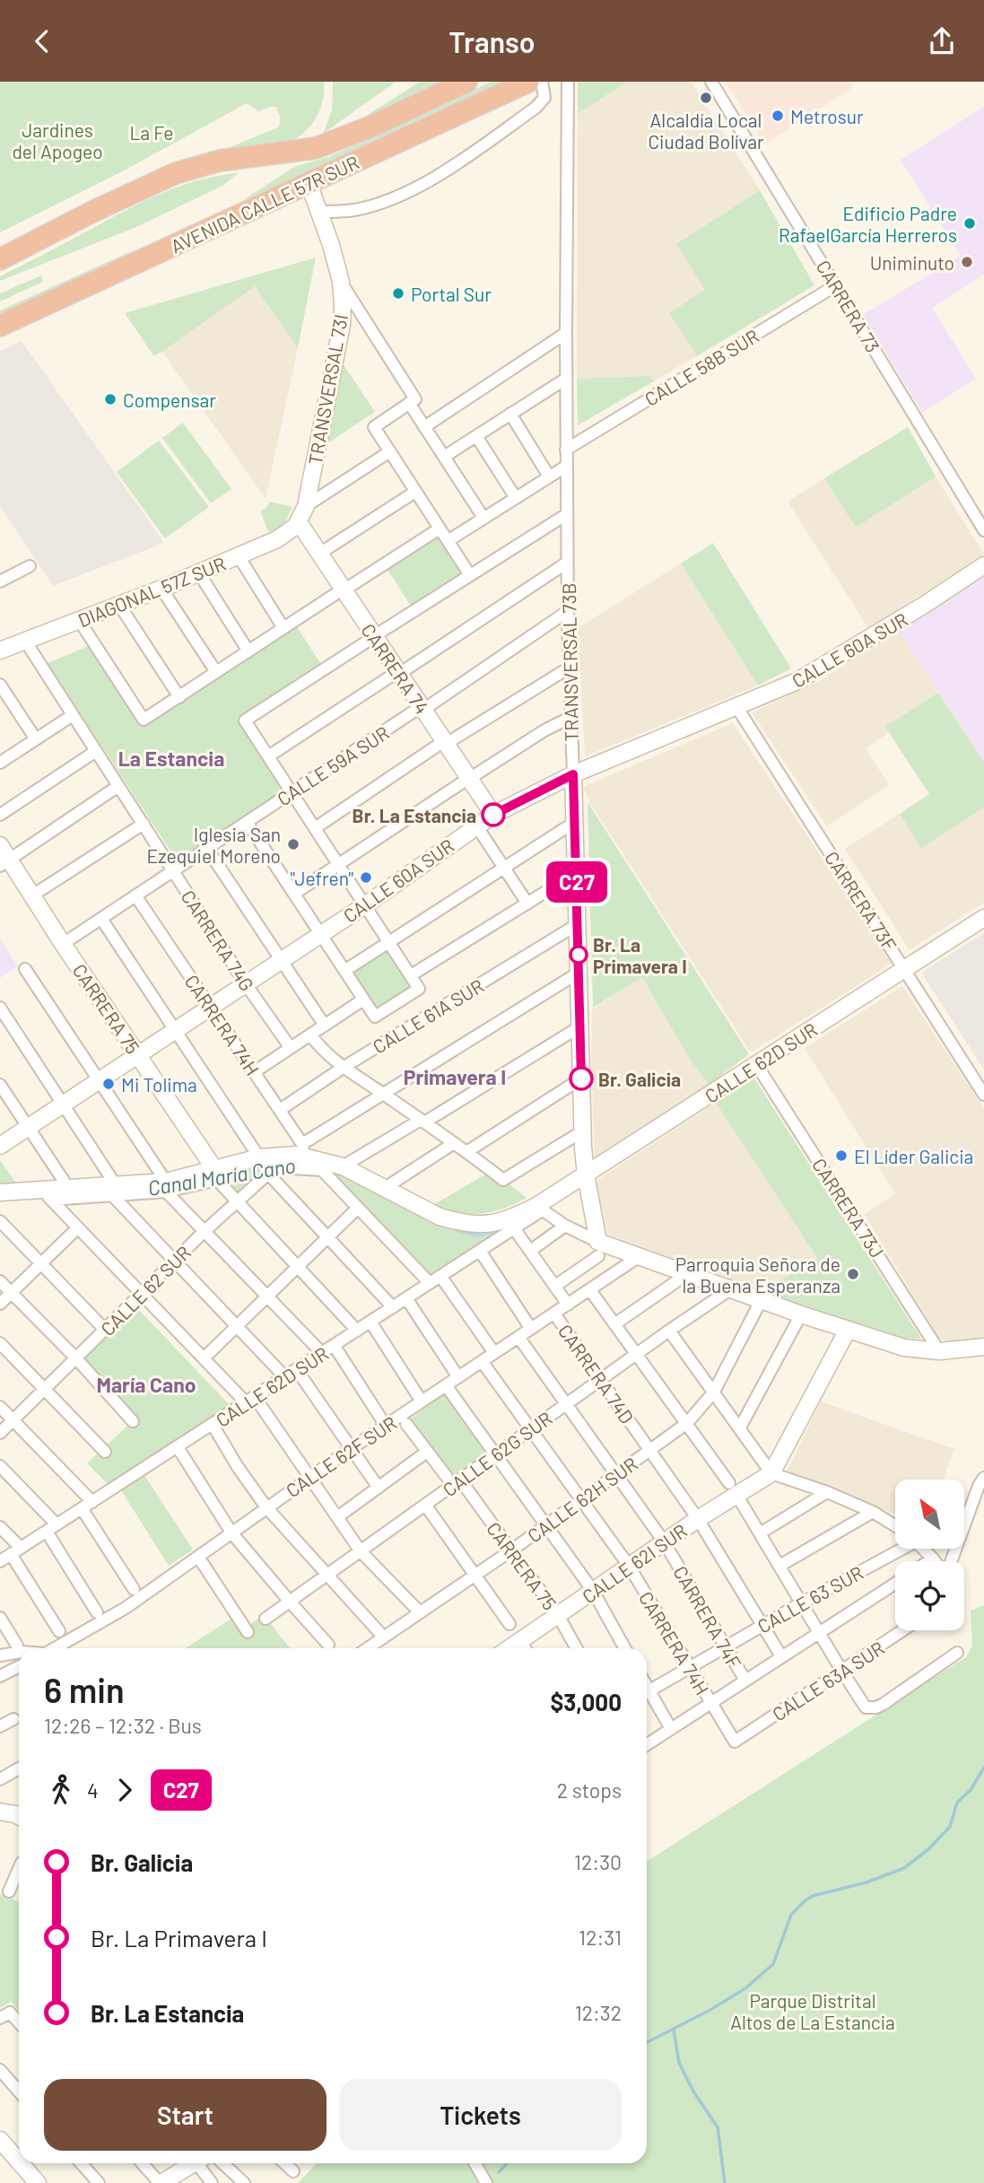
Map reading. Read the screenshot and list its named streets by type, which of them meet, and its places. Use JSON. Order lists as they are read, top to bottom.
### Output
{
  "streets": {
    "highway": ["AVENIDA CALLE 57R SUR"],
    "street": [
      "CARRERA 73",
      "CALLE 58B SUR",
      "TRANSVERSAL 73I",
      "DIAGONAL 57Z SUR",
      "CALLE 60A SUR",
      "TRANSVERSAL 73B",
      "CARRERA 74",
      "CALLE 59A SUR",
      "CARRERA 73F",
      "CARRERA 74G",
      "CARRERA 75",
      "CALLE 61A SUR",
      "CARRERA 74H",
      "CALLE 62D SUR",
      "CARRERA 73J",
      "CALLE 62 SUR",
      "CARRERA 74D",
      "CALLE 62G SUR",
      "CALLE 62F SUR",
      "CALLE 62H SUR",
      "CALLE 62I SUR",
      "CALLE 63 SUR",
      "CARRERA 74F",
      "CALLE 63A SUR"
    ]
  },
  "crossings": [
    ["AVENIDA CALLE 57R SUR", "TRANSVERSAL 73I"],
    ["CARRERA 73", "CALLE 58B SUR"],
    ["CALLE 58B SUR", "TRANSVERSAL 73B"],
    ["TRANSVERSAL 73I", "DIAGONAL 57Z SUR"],
    ["TRANSVERSAL 73I", "CARRERA 74"],
    ["DIAGONAL 57Z SUR", "CARRERA 74"],
    ["DIAGONAL 57Z SUR", "CARRERA 74G"],
    ["CALLE 60A SUR", "TRANSVERSAL 73B"],
    ["CALLE 60A SUR", "CARRERA 74"],
    ["CALLE 60A SUR", "CARRERA 73F"],
    ["CALLE 60A SUR", "CARRERA 74G"],
    ["CALLE 60A SUR", "CARRERA 75"],
    ["CALLE 60A SUR", "CARRERA 74H"],
    ["TRANSVERSAL 73B", "CALLE 59A SUR"],
    ["TRANSVERSAL 73B", "CALLE 61A SUR"],
    ["TRANSVERSAL 73B", "CALLE 62D SUR"],
    ["TRANSVERSAL 73B", "CALLE 62 SUR"],
    ["CARRERA 74", "CALLE 59A SUR"],
    ["CALLE 59A SUR", "CARRERA 74G"],
    ["CALLE 59A SUR", "CARRERA 75"],
    ["CALLE 59A SUR", "CARRERA 74H"],
    ["CARRERA 73F", "CALLE 62D SUR"],
    ["CARRERA 75", "CALLE 62D SUR"],
    ["CARRERA 75", "CALLE 62 SUR"],
    ["CARRERA 75", "CALLE 62G SUR"],
    ["CARRERA 75", "CALLE 62H SUR"],
    ["CARRERA 75", "CALLE 62I SUR"],
    ["CALLE 61A SUR", "CARRERA 74H"],
    ["CARRERA 74H", "CALLE 62 SUR"],
    ["CARRERA 74H", "CALLE 62G SUR"],
    ["CARRERA 74H", "CALLE 62F SUR"],
    ["CARRERA 74H", "CALLE 62H SUR"],
    ["CARRERA 74H", "CALLE 62I SUR"],
    ["CARRERA 74H", "CALLE 63 SUR"],
    ["CARRERA 74H", "CALLE 63A SUR"],
    ["CALLE 62D SUR", "CARRERA 73J"],
    ["CALLE 62D SUR", "CARRERA 74D"],
    ["CARRERA 74D", "CALLE 62G SUR"],
    ["CARRERA 74D", "CALLE 62F SUR"],
    ["CARRERA 74D", "CALLE 62H SUR"],
    ["CARRERA 74D", "CALLE 62I SUR"],
    ["CARRERA 74D", "CALLE 63 SUR"],
    ["CALLE 62G SUR", "CARRERA 74F"],
    ["CALLE 62F SUR", "CARRERA 74F"],
    ["CALLE 62H SUR", "CARRERA 74F"],
    ["CALLE 62I SUR", "CARRERA 74F"],
    ["CALLE 63 SUR", "CARRERA 74F"]
  ],
  "districts": ["La Estancia", "Primavera I", "María Cano"],
  "water": ["Canal María Cano"],
  "parks": ["Jardines del Apogeo", "La Fe", "Parque Distrital Altos de La Estancia"],
  "places": [
    "Alcaldía Local Ciudad Bolívar",
    "Metrosur",
    "Edificio Padre RafaelGarcía Herreros",
    "Uniminuto",
    "Portal Sur",
    "Compensar",
    "Br. La Estancia",
    "Iglesia San Ezequiel Moreno",
    "\"Jefren\"",
    "Br. La Primavera I",
    "Br. Galicia",
    "Mi Tolima",
    "El Líder Galicia",
    "Parroquia Señora de la Buena Esperanza"
  ],
  "lines": ["bus line C27"],
  "north": "top left",
  "page": {
    "header": "Transo",
    "on_map": "C27",
    "heading": ["6 min", "12:26 – 12:32 · Bus", "$3,000"],
    "legs": ["4", "C27", "2 stops"],
    "list": [
      {
        "name": "Br. Galicia",
        "value": "12:30"
      },
      {
        "name": "Br. La Primavera I",
        "value": "12:31"
      },
      {
        "name": "Br. La Estancia",
        "value": "12:32"
      }
    ],
    "buttons": ["Start", "Tickets"]
  }
}
